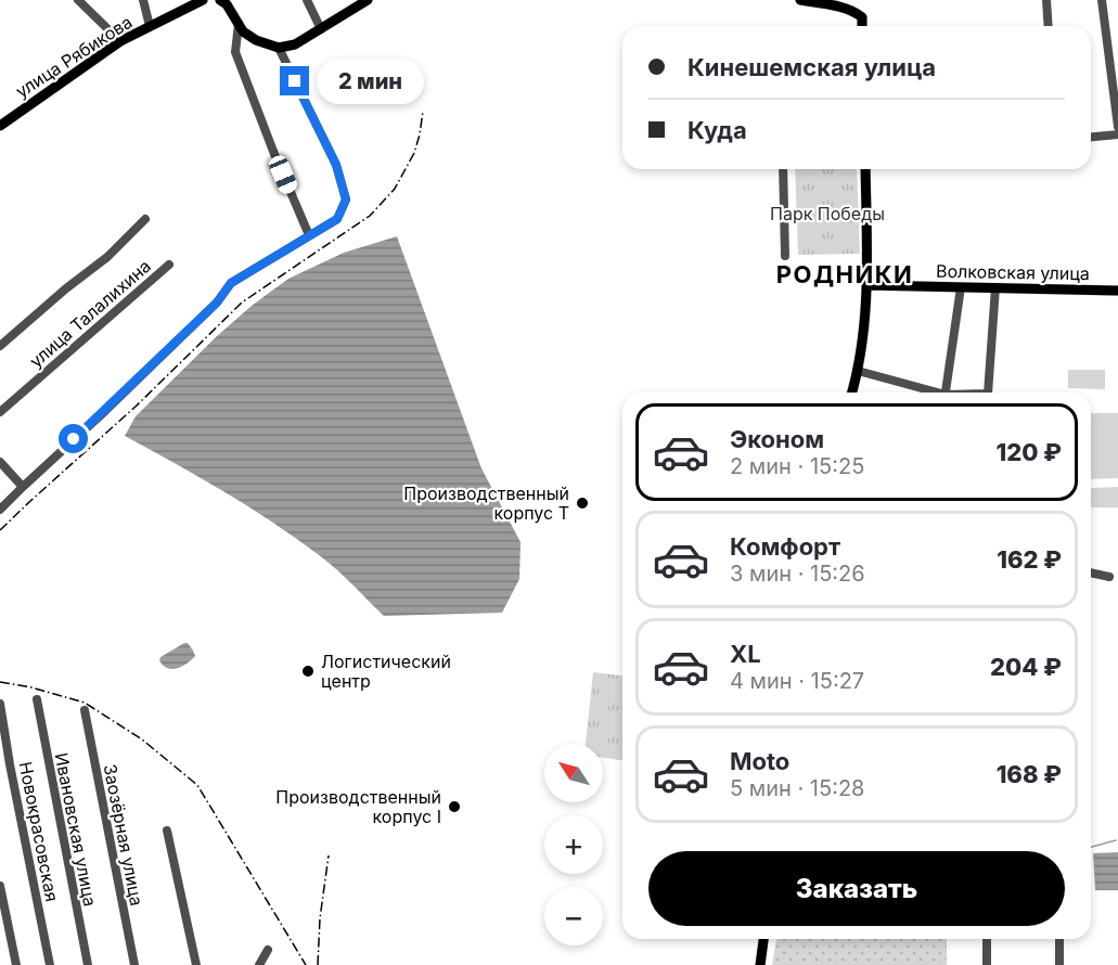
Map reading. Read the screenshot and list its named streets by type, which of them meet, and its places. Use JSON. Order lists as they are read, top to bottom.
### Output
{
  "streets": {
    "main road": ["улица Рябикова", "Волковская улица"],
    "street": [
      "улица Талалихина",
      "Ивановская улица",
      "Новокрасовская",
      "Заозёрная улица"
    ]
  },
  "districts": ["РОДНИКИ"],
  "parks": ["Парк Победы"],
  "places": ["Производственный корпус T", "Логистический центр", "Производственный корпус I"],
  "north": "top left",
  "page": {
    "banner": ["Кинешемская улица", "Куда"],
    "bubble": "2 мин",
    "list": [
      {
        "name": "Эконом",
        "note": "2 мин · 15:25",
        "value": "120 ₽"
      },
      {
        "name": "Комфорт",
        "note": "3 мин · 15:26",
        "value": "162 ₽"
      },
      {
        "name": "XL",
        "note": "4 мин · 15:27",
        "value": "204 ₽"
      },
      {
        "name": "Moto",
        "note": "5 мин · 15:28",
        "value": "168 ₽"
      }
    ],
    "map_buttons": ["+", "−"],
    "buttons": "Заказать"
  }
}
